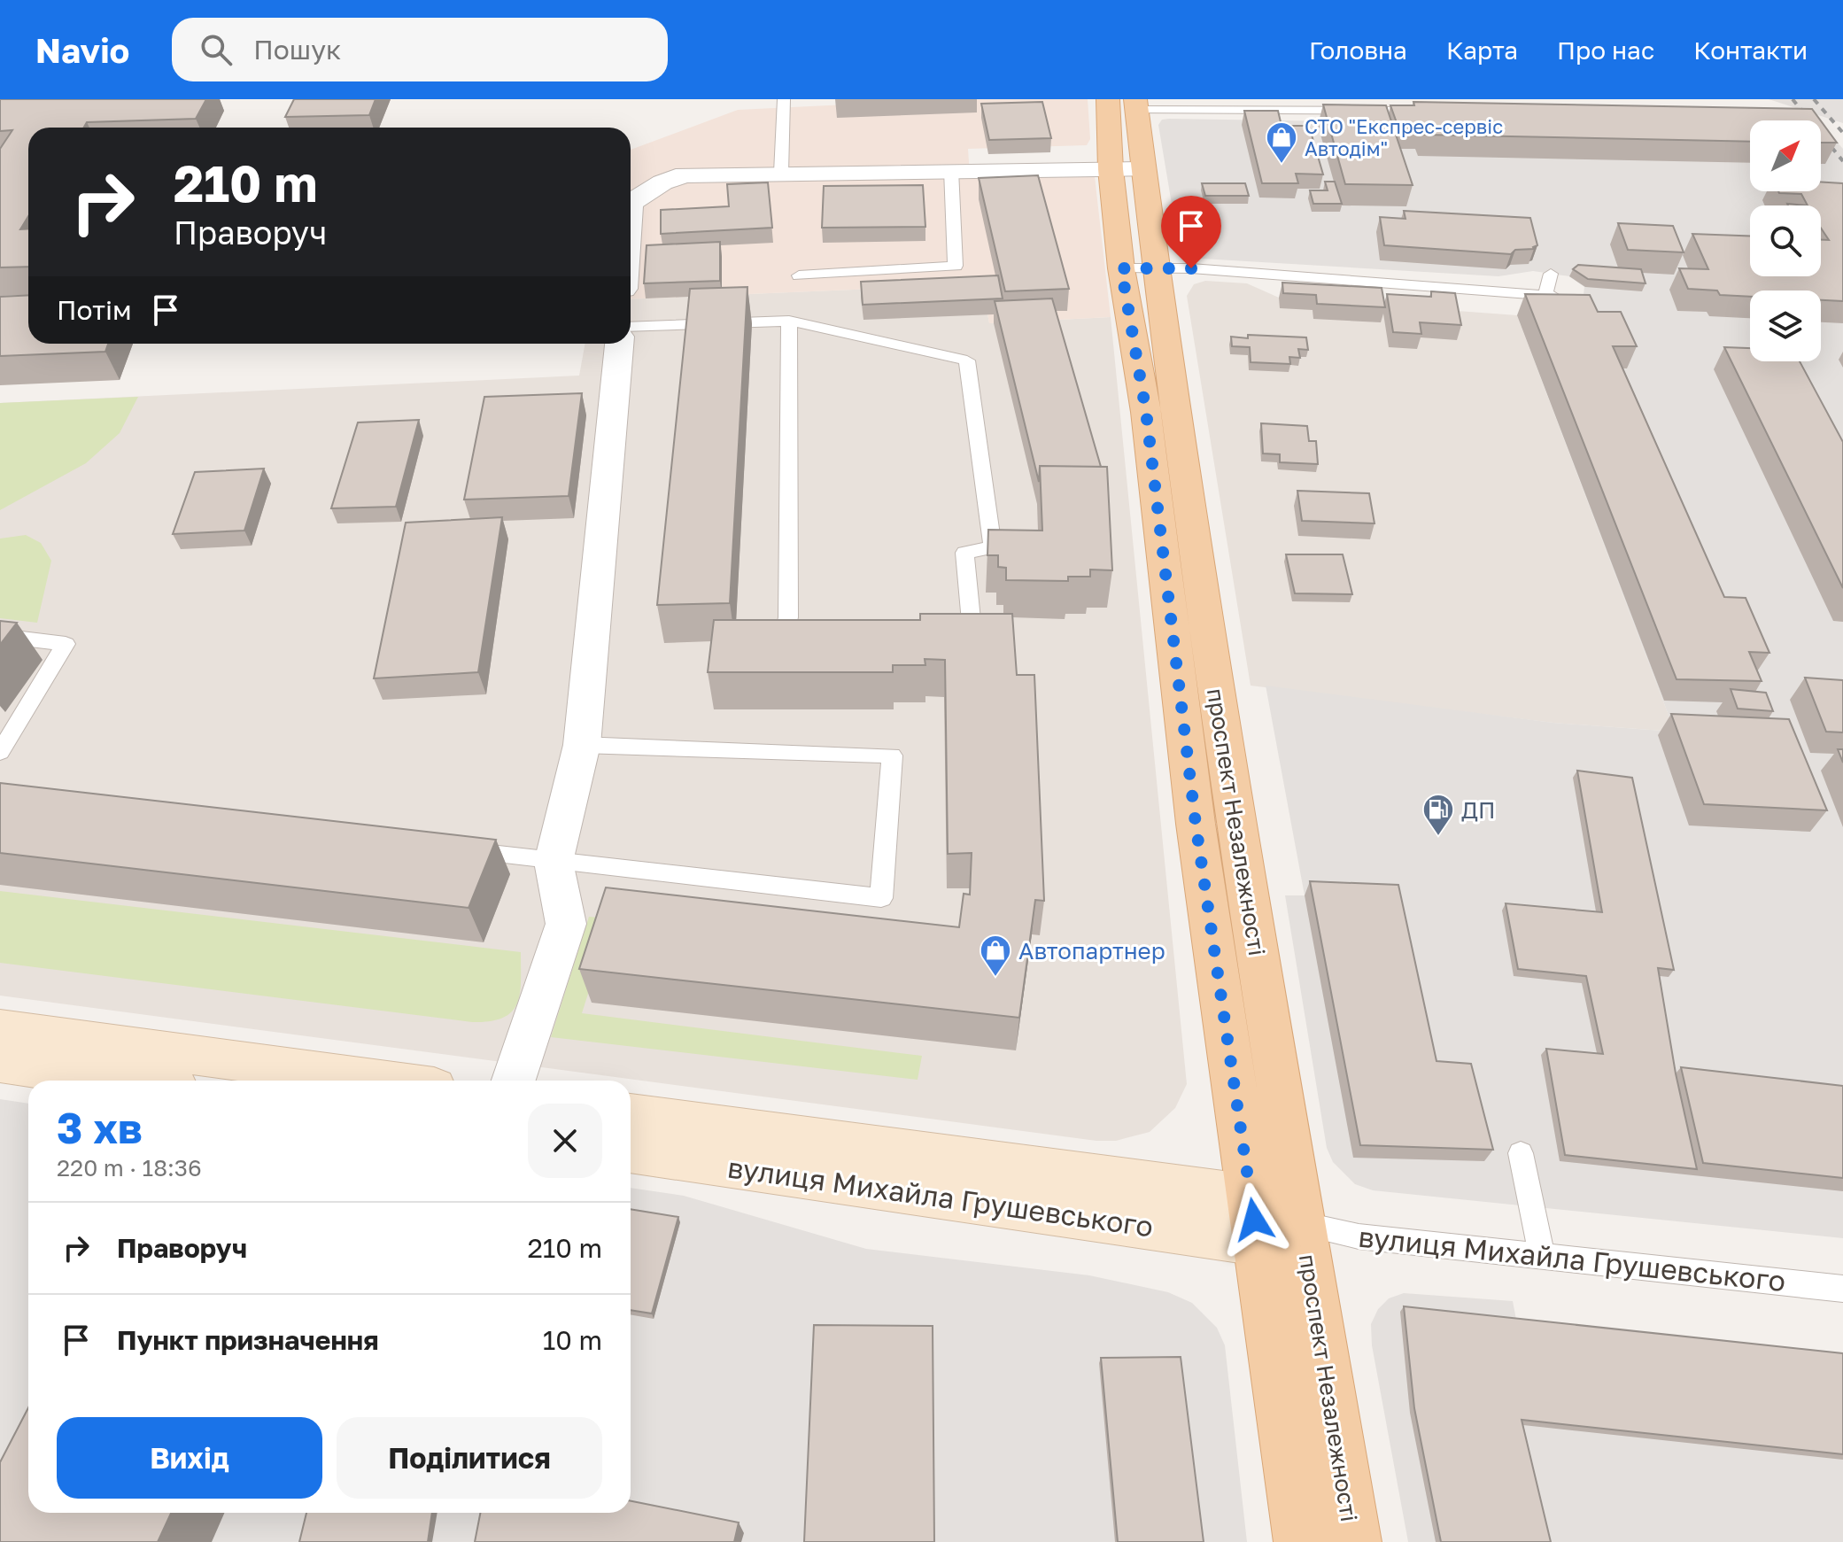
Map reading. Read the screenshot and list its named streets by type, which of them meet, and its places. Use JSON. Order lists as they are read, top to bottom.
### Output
{
  "streets": {
    "main road": ["проспект Незалежності", "вулиця Михайла Грушевського"]
  },
  "crossings": [
    ["проспект Незалежності", "вулиця Михайла Грушевського"]
  ],
  "places": {
    "shop": ["СТО \"Експрес-сервіс Автодім\"", "Автопартнер"],
    "fuel station": ["ДП"]
  },
  "north": "top right",
  "page": {
    "header": "Navio",
    "search": "Пошук",
    "nav": [
      "Головна",
      "Карта",
      "Про нас",
      "Контакти"
    ],
    "turn": ["210 m", "Праворуч"],
    "then": "Потім",
    "heading": ["3 хв", "220 m · 18:36"],
    "list": [
      {
        "name": "Праворуч",
        "value": "210 m"
      },
      {
        "name": "Пункт призначення",
        "value": "10 m"
      }
    ],
    "buttons": ["Вихід", "Поділитися"]
  }
}
